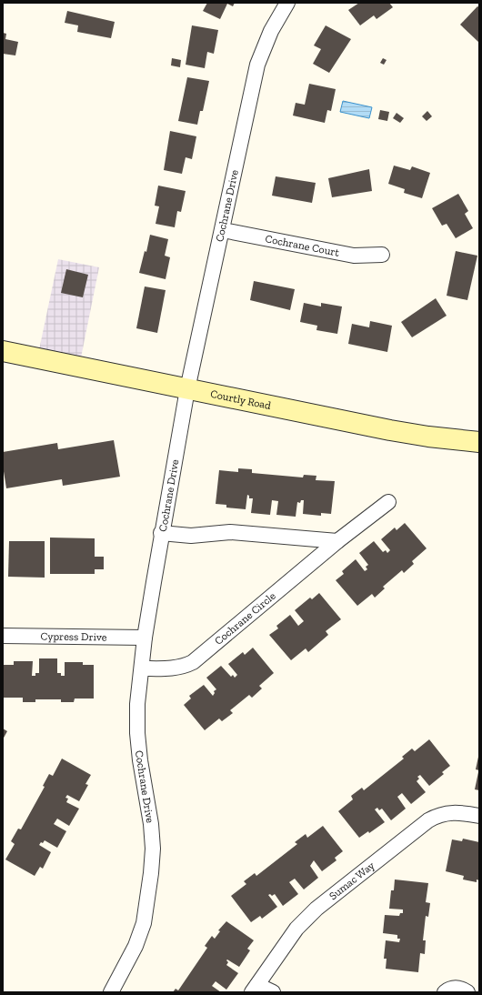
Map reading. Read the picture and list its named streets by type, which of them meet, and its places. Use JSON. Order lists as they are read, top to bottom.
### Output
{
  "streets": {
    "street": [
      "Cochrane Drive",
      "Cochrane Court",
      "Courtly Road",
      "Cochrane Circle",
      "Cypress Drive",
      "Sumac Way"
    ]
  },
  "crossings": [
    ["Cochrane Drive", "Cochrane Court"],
    ["Cochrane Drive", "Courtly Road"],
    ["Cochrane Drive", "Cochrane Circle"],
    ["Cochrane Drive", "Cypress Drive"]
  ]
}
